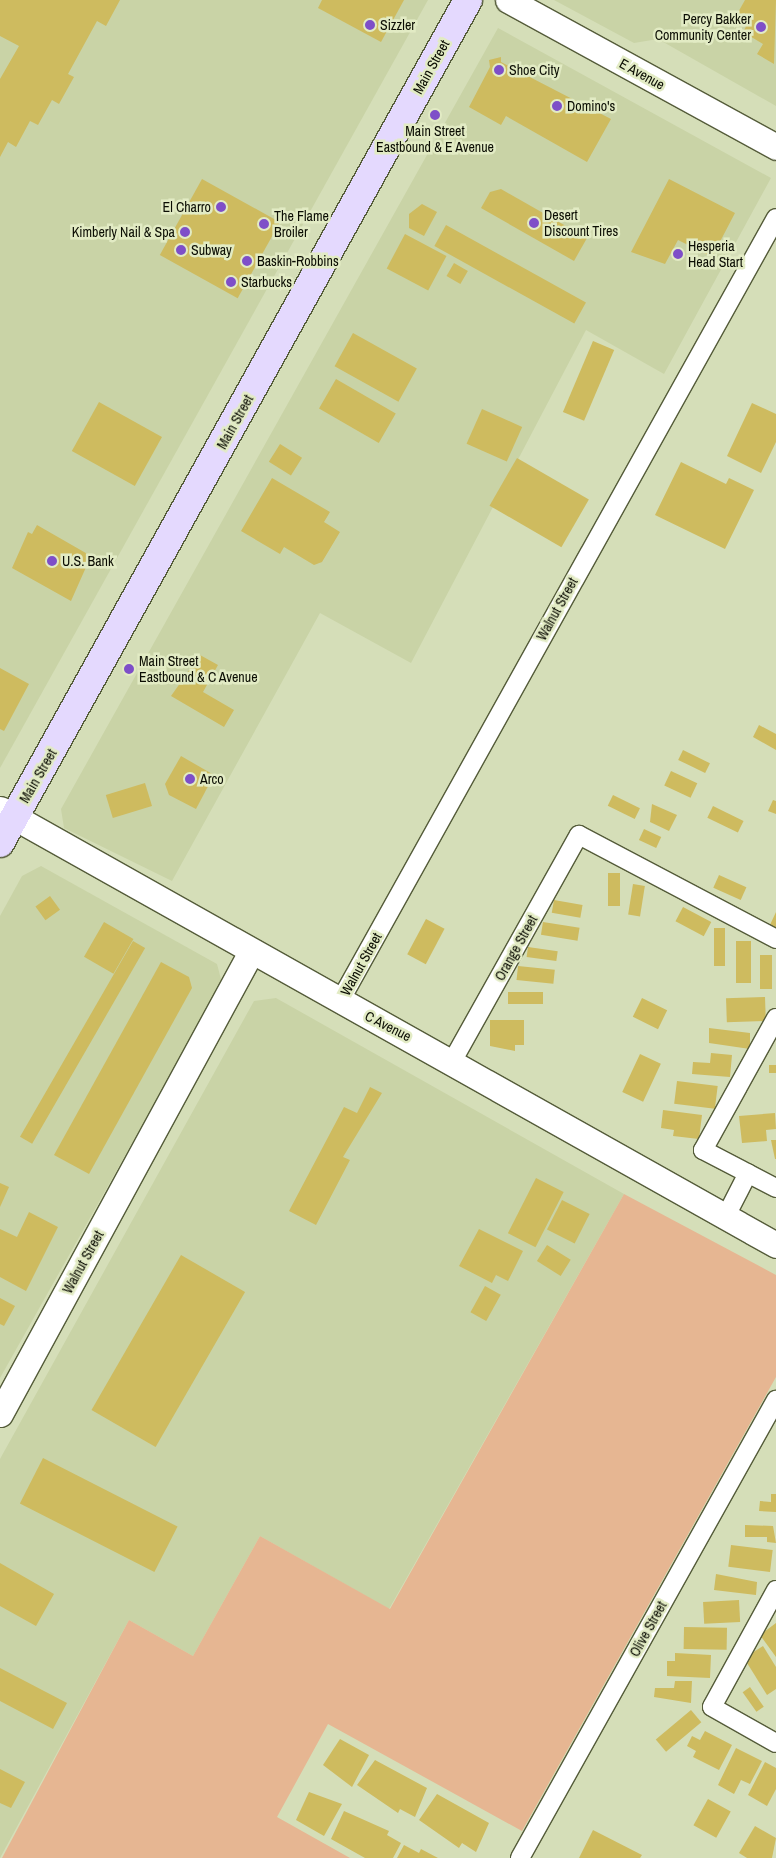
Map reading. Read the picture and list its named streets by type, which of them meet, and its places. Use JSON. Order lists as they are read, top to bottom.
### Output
{
  "streets": {
    "main road": ["Main Street"],
    "street": [
      "E Avenue",
      "Walnut Street",
      "Orange Street",
      "C Avenue",
      "Olive Street"
    ]
  },
  "crossings": [
    ["Main Street", "C Avenue"],
    ["Walnut Street", "C Avenue"],
    ["Orange Street", "C Avenue"]
  ],
  "places": [
    "Sizzler",
    "Percy Bakker Community Center",
    "Shoe City",
    "Domino's",
    "Main Street Eastbound & E Avenue",
    "El Charro",
    "Desert Discount Tires",
    "The Flame Broiler",
    "Kimberly Nail & Spa",
    "Subway",
    "Hesperia Head Start",
    "Baskin-Robbins",
    "Starbucks",
    "U.S. Bank",
    "Main Street Eastbound & C Avenue",
    "Arco"
  ]
}
